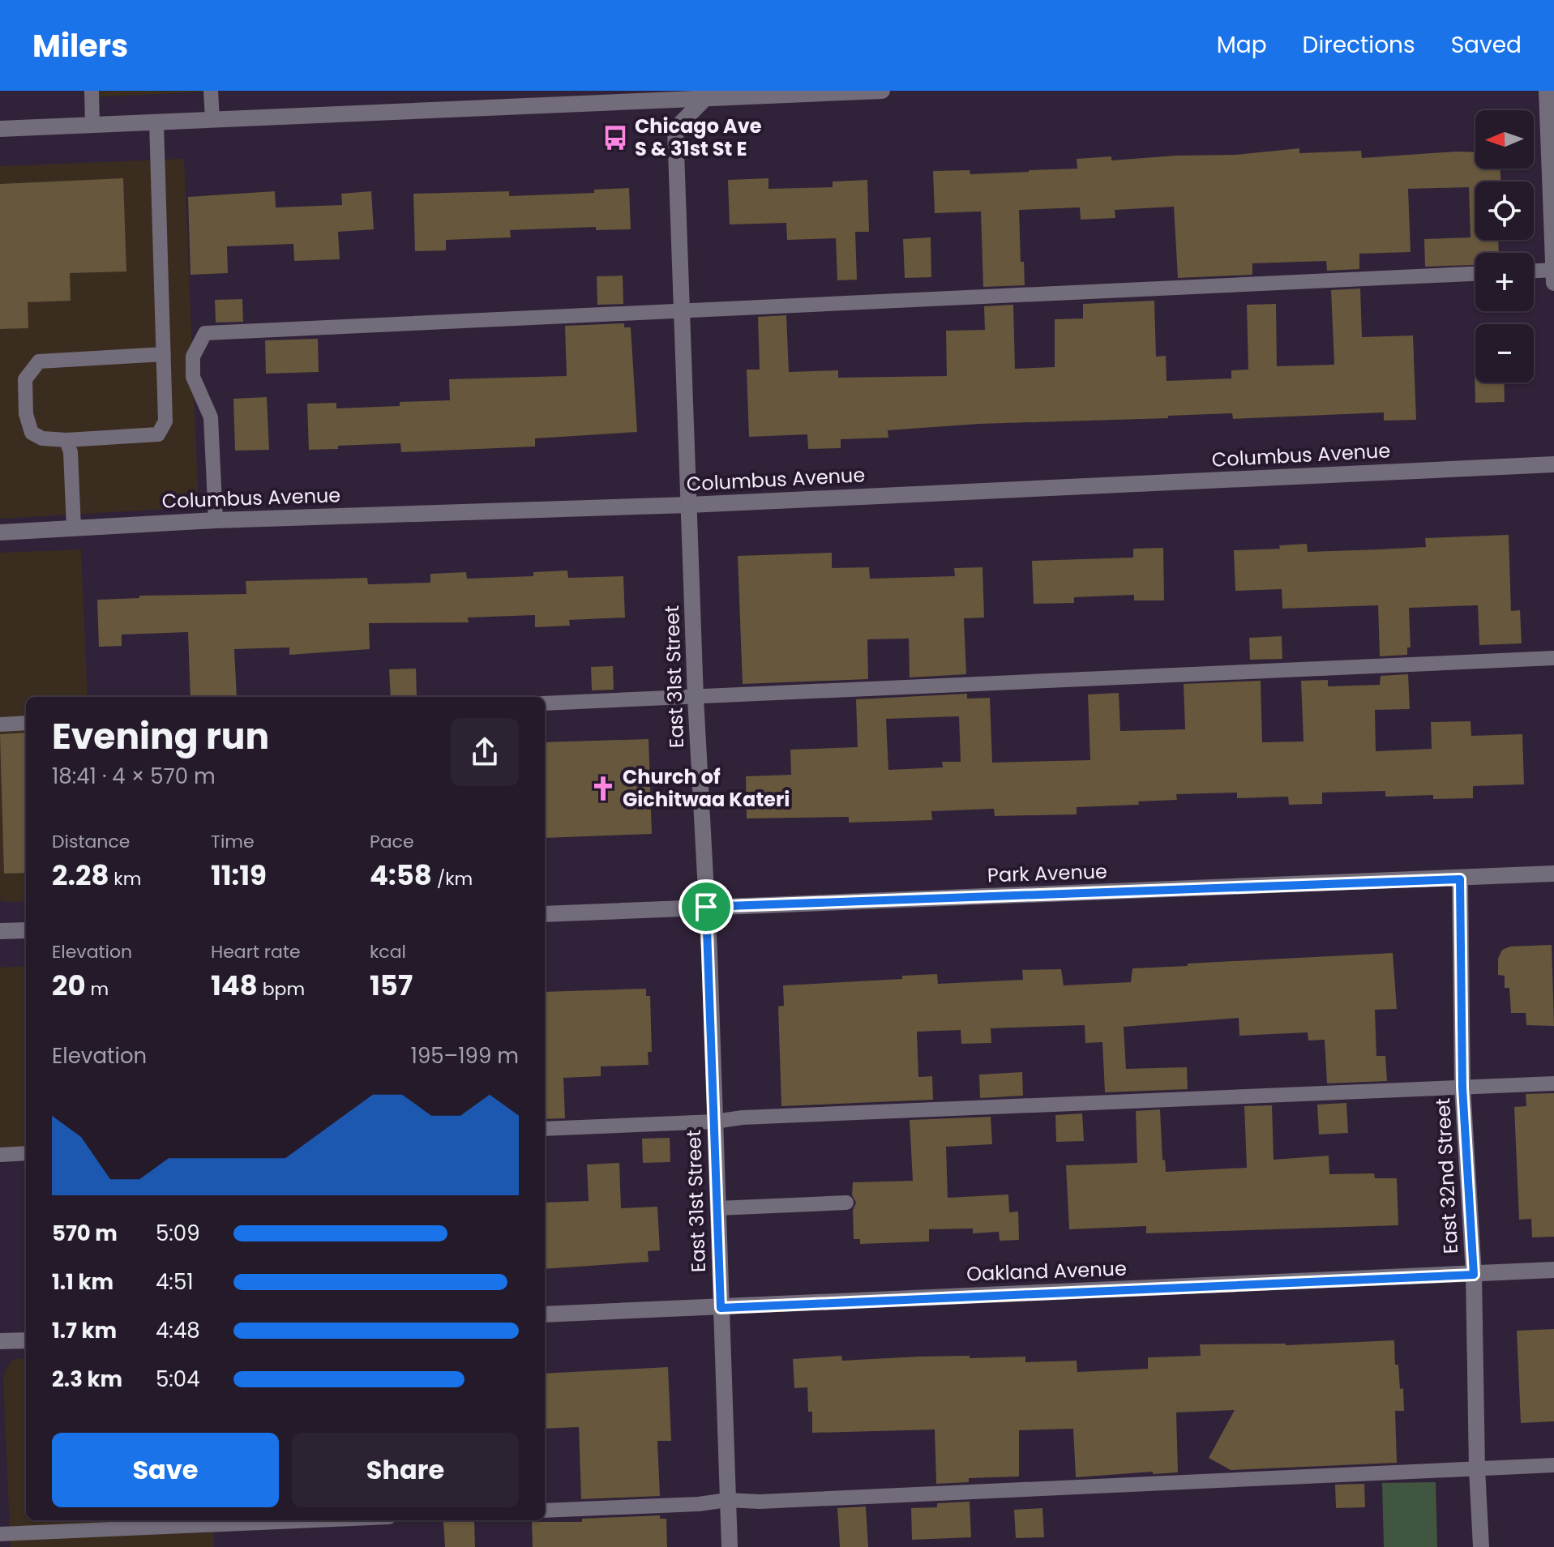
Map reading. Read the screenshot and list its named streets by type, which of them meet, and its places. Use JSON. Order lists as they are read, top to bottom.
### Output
{
  "streets": {
    "street": [
      "Columbus Avenue",
      "East 31st Street",
      "Park Avenue",
      "East 32nd Street",
      "Oakland Avenue"
    ]
  },
  "crossings": [
    ["Columbus Avenue", "East 31st Street"],
    ["East 31st Street", "Park Avenue"],
    ["East 31st Street", "Oakland Avenue"],
    ["Park Avenue", "East 32nd Street"],
    ["East 32nd Street", "Oakland Avenue"]
  ],
  "places": {
    "bus stop": ["Chicago Ave S & 31st St E"],
    "church": ["Church of Gichitwaa Kateri"]
  },
  "north": "left",
  "page": {
    "header": "Milers",
    "nav": ["Map", "Directions", "Saved"],
    "map_buttons": ["+", "−"],
    "heading": ["Evening run", "18:41 · 4 × 570 m"],
    "stats": [
      ["Distance", "2.28 km"],
      ["Time", "11:19"],
      ["Pace", "4:58 /km"],
      ["Elevation", "20 m"],
      ["Heart rate", "148 bpm"],
      ["kcal", "157"]
    ],
    "chart": ["Elevation", "195–199 m"],
    "list": [
      {
        "name": "570 m",
        "note": "5:09"
      },
      {
        "name": "1.1 km",
        "note": "4:51"
      },
      {
        "name": "1.7 km",
        "note": "4:48"
      },
      {
        "name": "2.3 km",
        "note": "5:04"
      }
    ],
    "buttons": ["Save", "Share"]
  }
}
